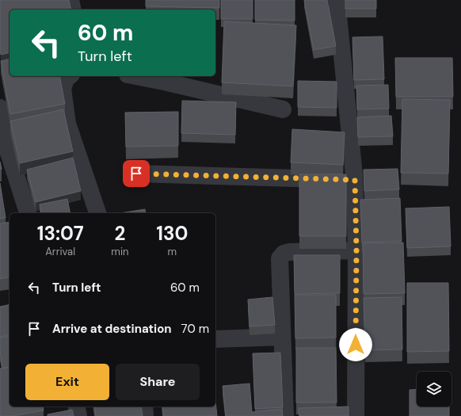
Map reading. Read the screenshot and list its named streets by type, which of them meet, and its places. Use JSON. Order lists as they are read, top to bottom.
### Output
{
  "page": {
    "turn": ["60 m", "Turn left"],
    "eta": [
      "13:07",
      "Arrival",
      "2",
      "min",
      "130",
      "m"
    ],
    "list": [
      {
        "name": "Turn left",
        "value": "60 m"
      },
      {
        "name": "Arrive at destination",
        "value": "70 m"
      }
    ],
    "buttons": ["Exit", "Share"]
  }
}
